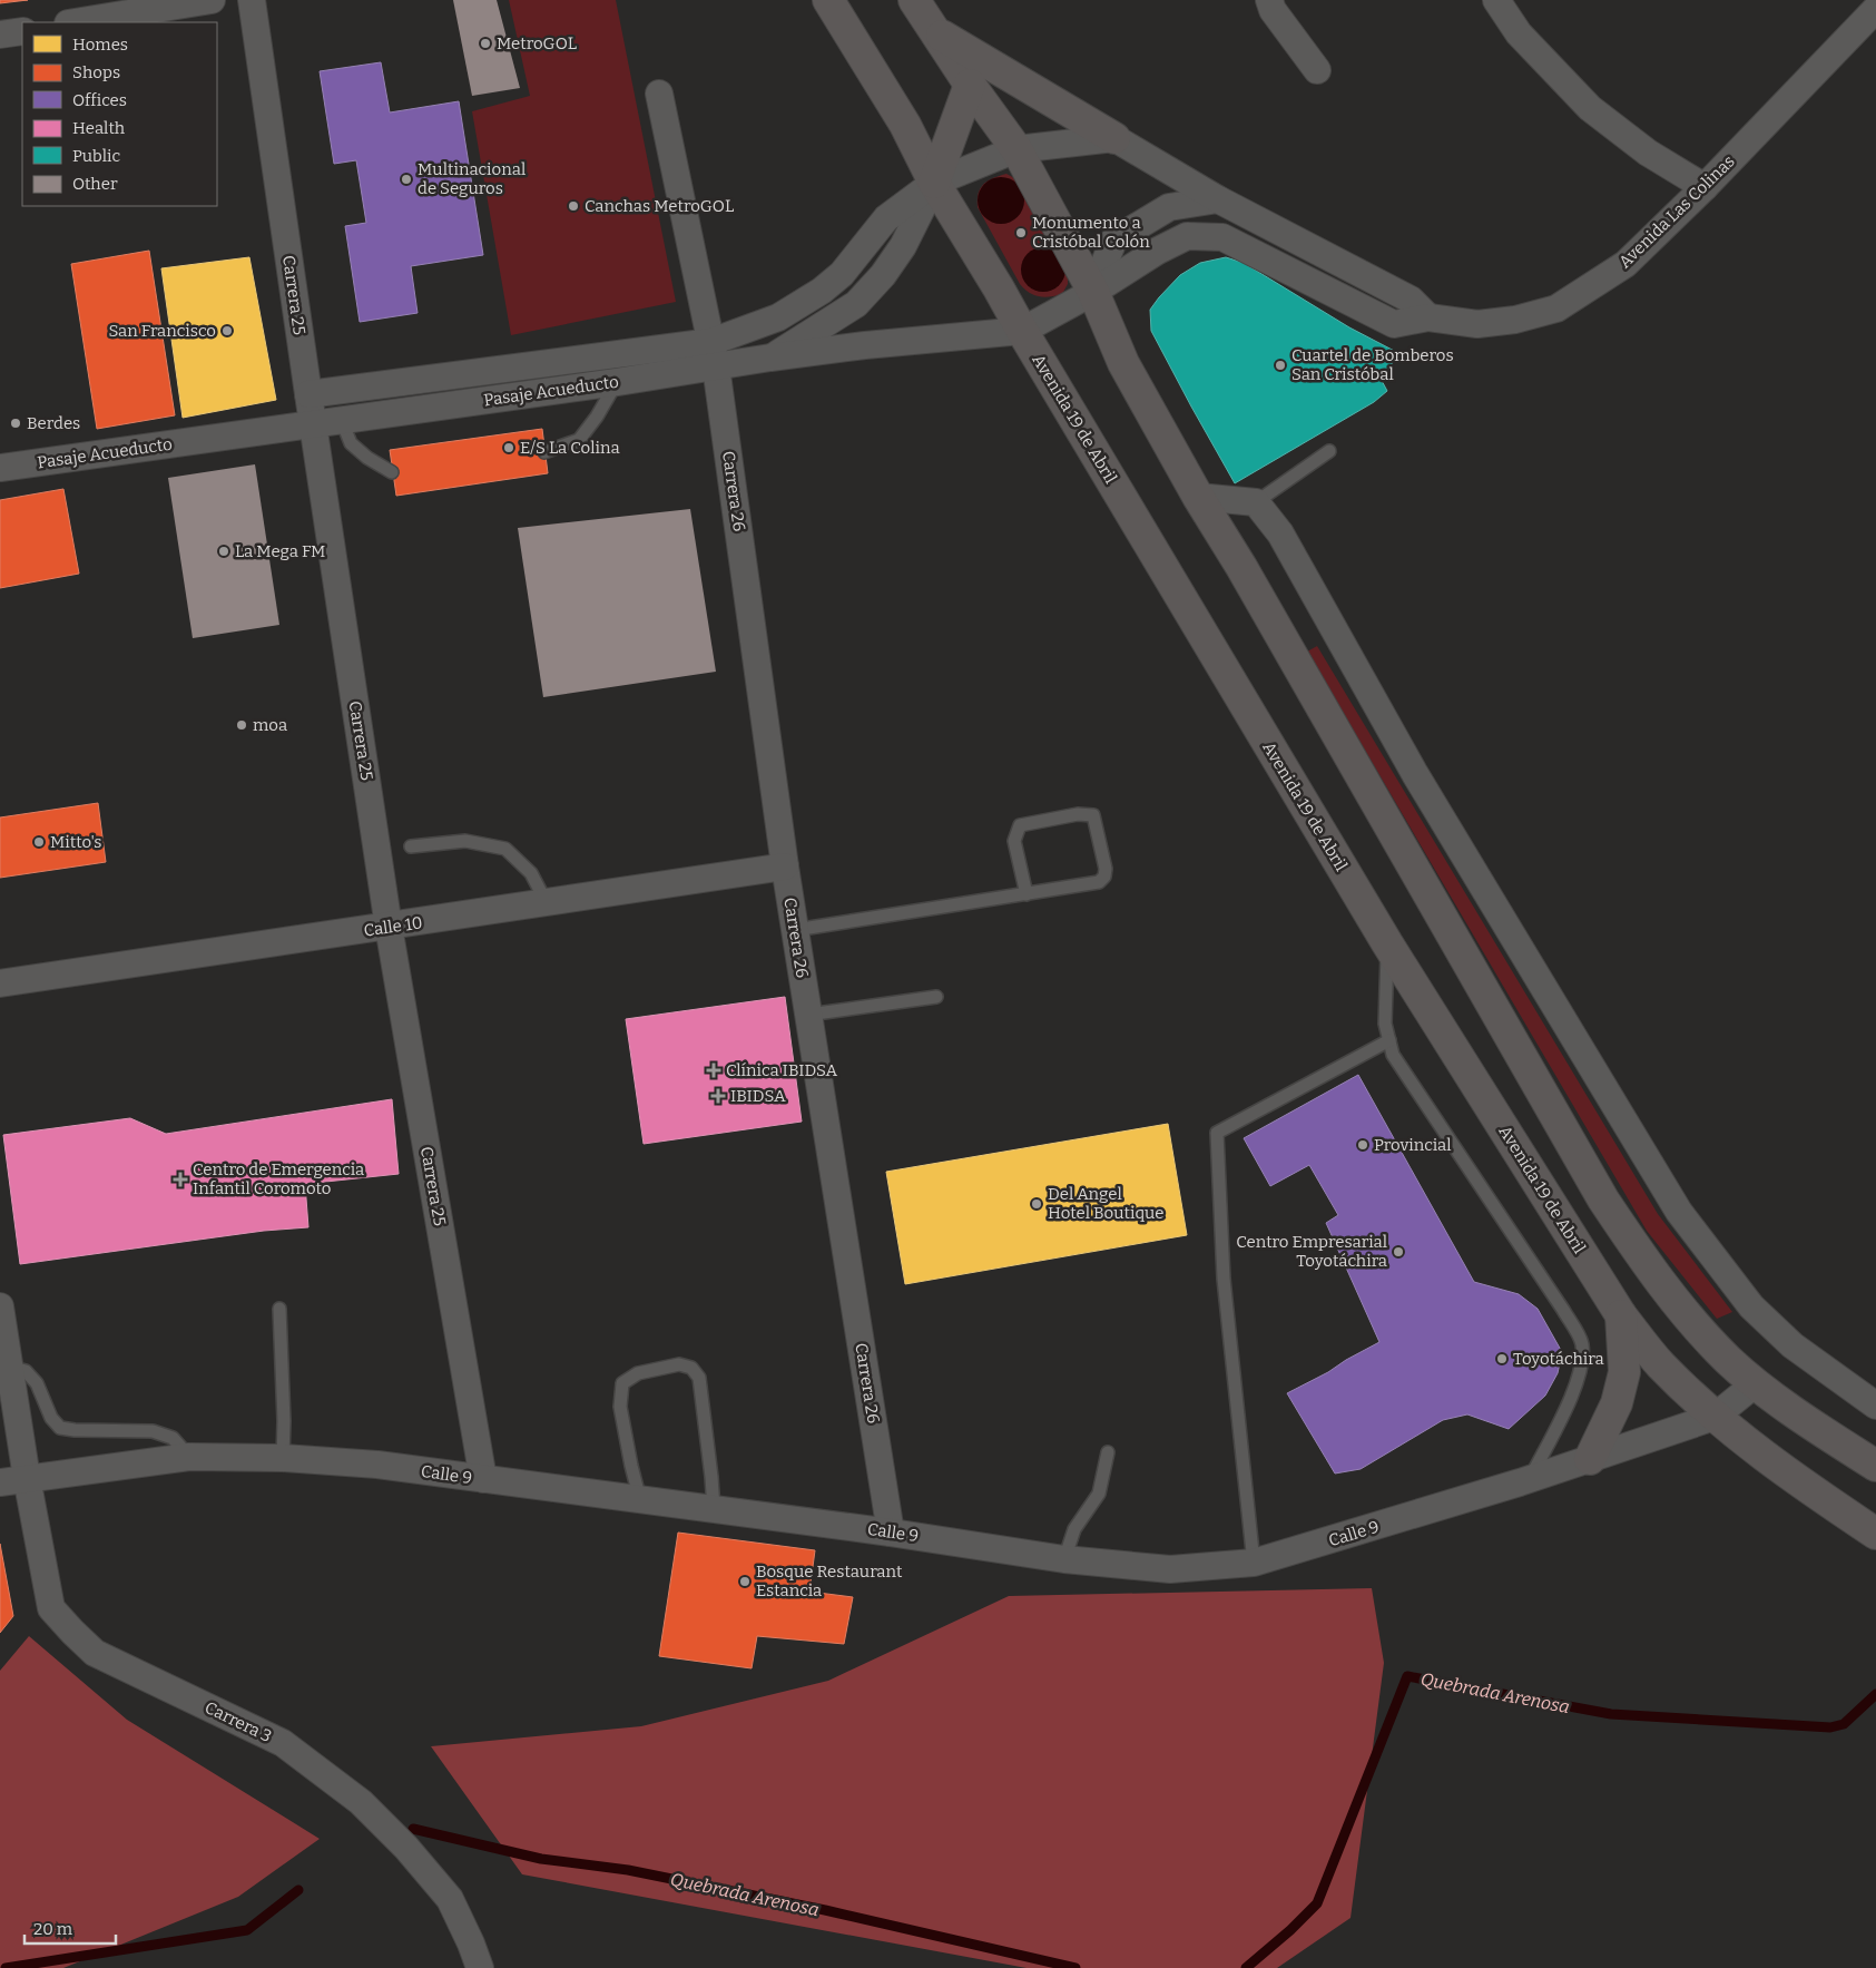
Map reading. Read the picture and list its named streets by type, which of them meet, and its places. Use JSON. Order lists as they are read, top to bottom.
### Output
{
  "streets": {
    "main road": ["Avenida 19 de Abril"],
    "street": [
      "Avenida Las Colinas",
      "Carrera 25",
      "Pasaje Acueducto",
      "Carrera 26",
      "Calle 10",
      "Calle 9",
      "Carrera 3"
    ]
  },
  "crossings": [
    ["Avenida Las Colinas", "Pasaje Acueducto"],
    ["Carrera 25", "Pasaje Acueducto"],
    ["Carrera 25", "Calle 10"],
    ["Carrera 25", "Calle 9"],
    ["Pasaje Acueducto", "Avenida 19 de Abril"],
    ["Pasaje Acueducto", "Carrera 26"],
    ["Avenida 19 de Abril", "Calle 9"],
    ["Carrera 26", "Calle 10"],
    ["Carrera 26", "Calle 9"],
    ["Calle 9", "Carrera 3"]
  ],
  "water": ["Quebrada Arenosa"],
  "places": {
    "other": [
      "MetroGOL",
      "Multinacional de Seguros",
      "Canchas MetroGOL",
      "Monumento a Cristóbal Colón",
      "San Francisco",
      "Cuartel de Bomberos San Cristóbal",
      "Berdes",
      "E/S La Colina",
      "La Mega FM",
      "moa",
      "Mitto's",
      "Provincial",
      "Del Angel Hotel Boutique",
      "Centro Empresarial Toyotáchira",
      "Toyotáchira",
      "Bosque Restaurant Estancia"
    ],
    "health": ["Clínica IBIDSA", "IBIDSA", "Centro de Emergencia Infantil Coromoto"]
  },
  "legend": [
    "Homes",
    "Shops",
    "Offices",
    "Health",
    "Public",
    "Other"
  ],
  "scale_bar": "20 m"
}
